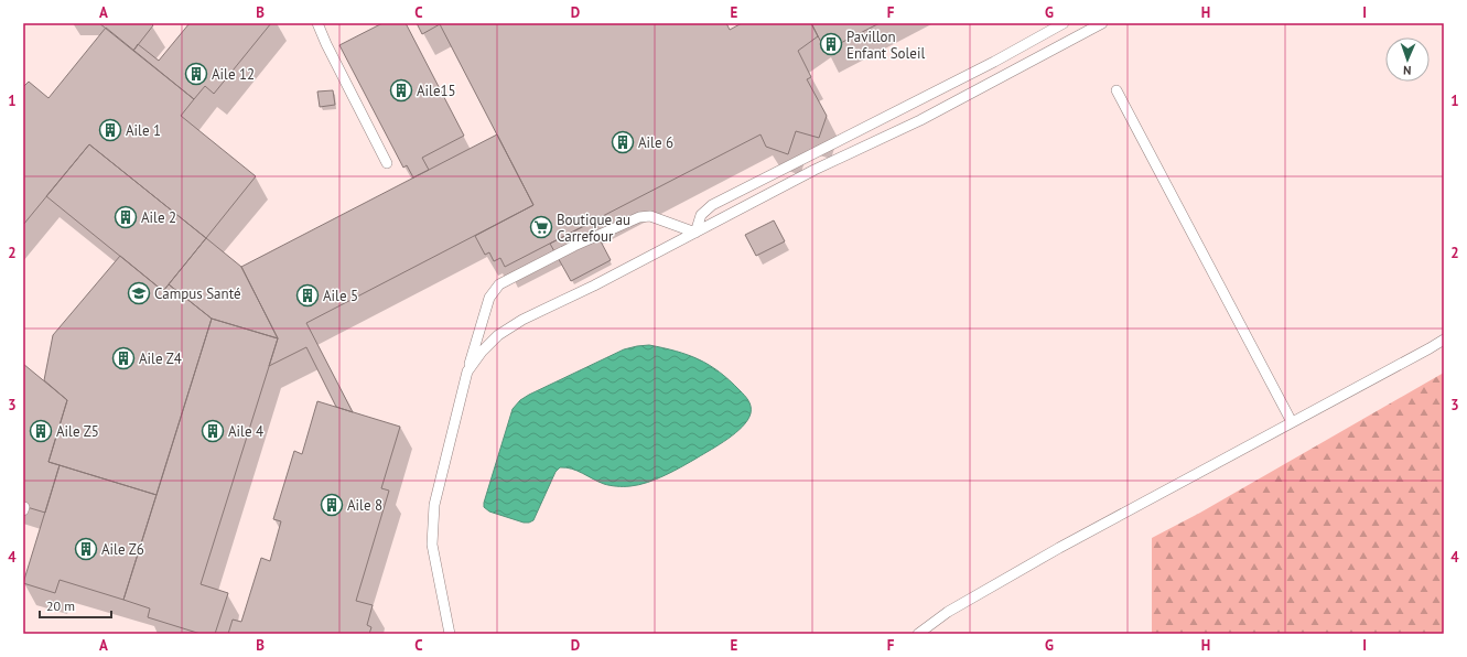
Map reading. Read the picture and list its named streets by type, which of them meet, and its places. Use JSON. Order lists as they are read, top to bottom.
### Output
{
  "places": {
    "building": [
      "Pavillon Enfant Soleil",
      "Aile 12",
      "Aile15",
      "Aile 1",
      "Aile 6",
      "Aile 2",
      "Aile 5",
      "Aile Z4",
      "Aile Z5",
      "Aile 4",
      "Aile 8",
      "Aile Z6"
    ],
    "supermarket": ["Boutique au Carrefour"],
    "school or university": ["Campus Santé"]
  },
  "scale_bar": "20 m",
  "north": "bottom",
  "grid": {
    "columns": [
      "A",
      "B",
      "C",
      "D",
      "E",
      "F",
      "G",
      "H",
      "I"
    ],
    "rows": [
      "1",
      "2",
      "3",
      "4"
    ]
  }
}
